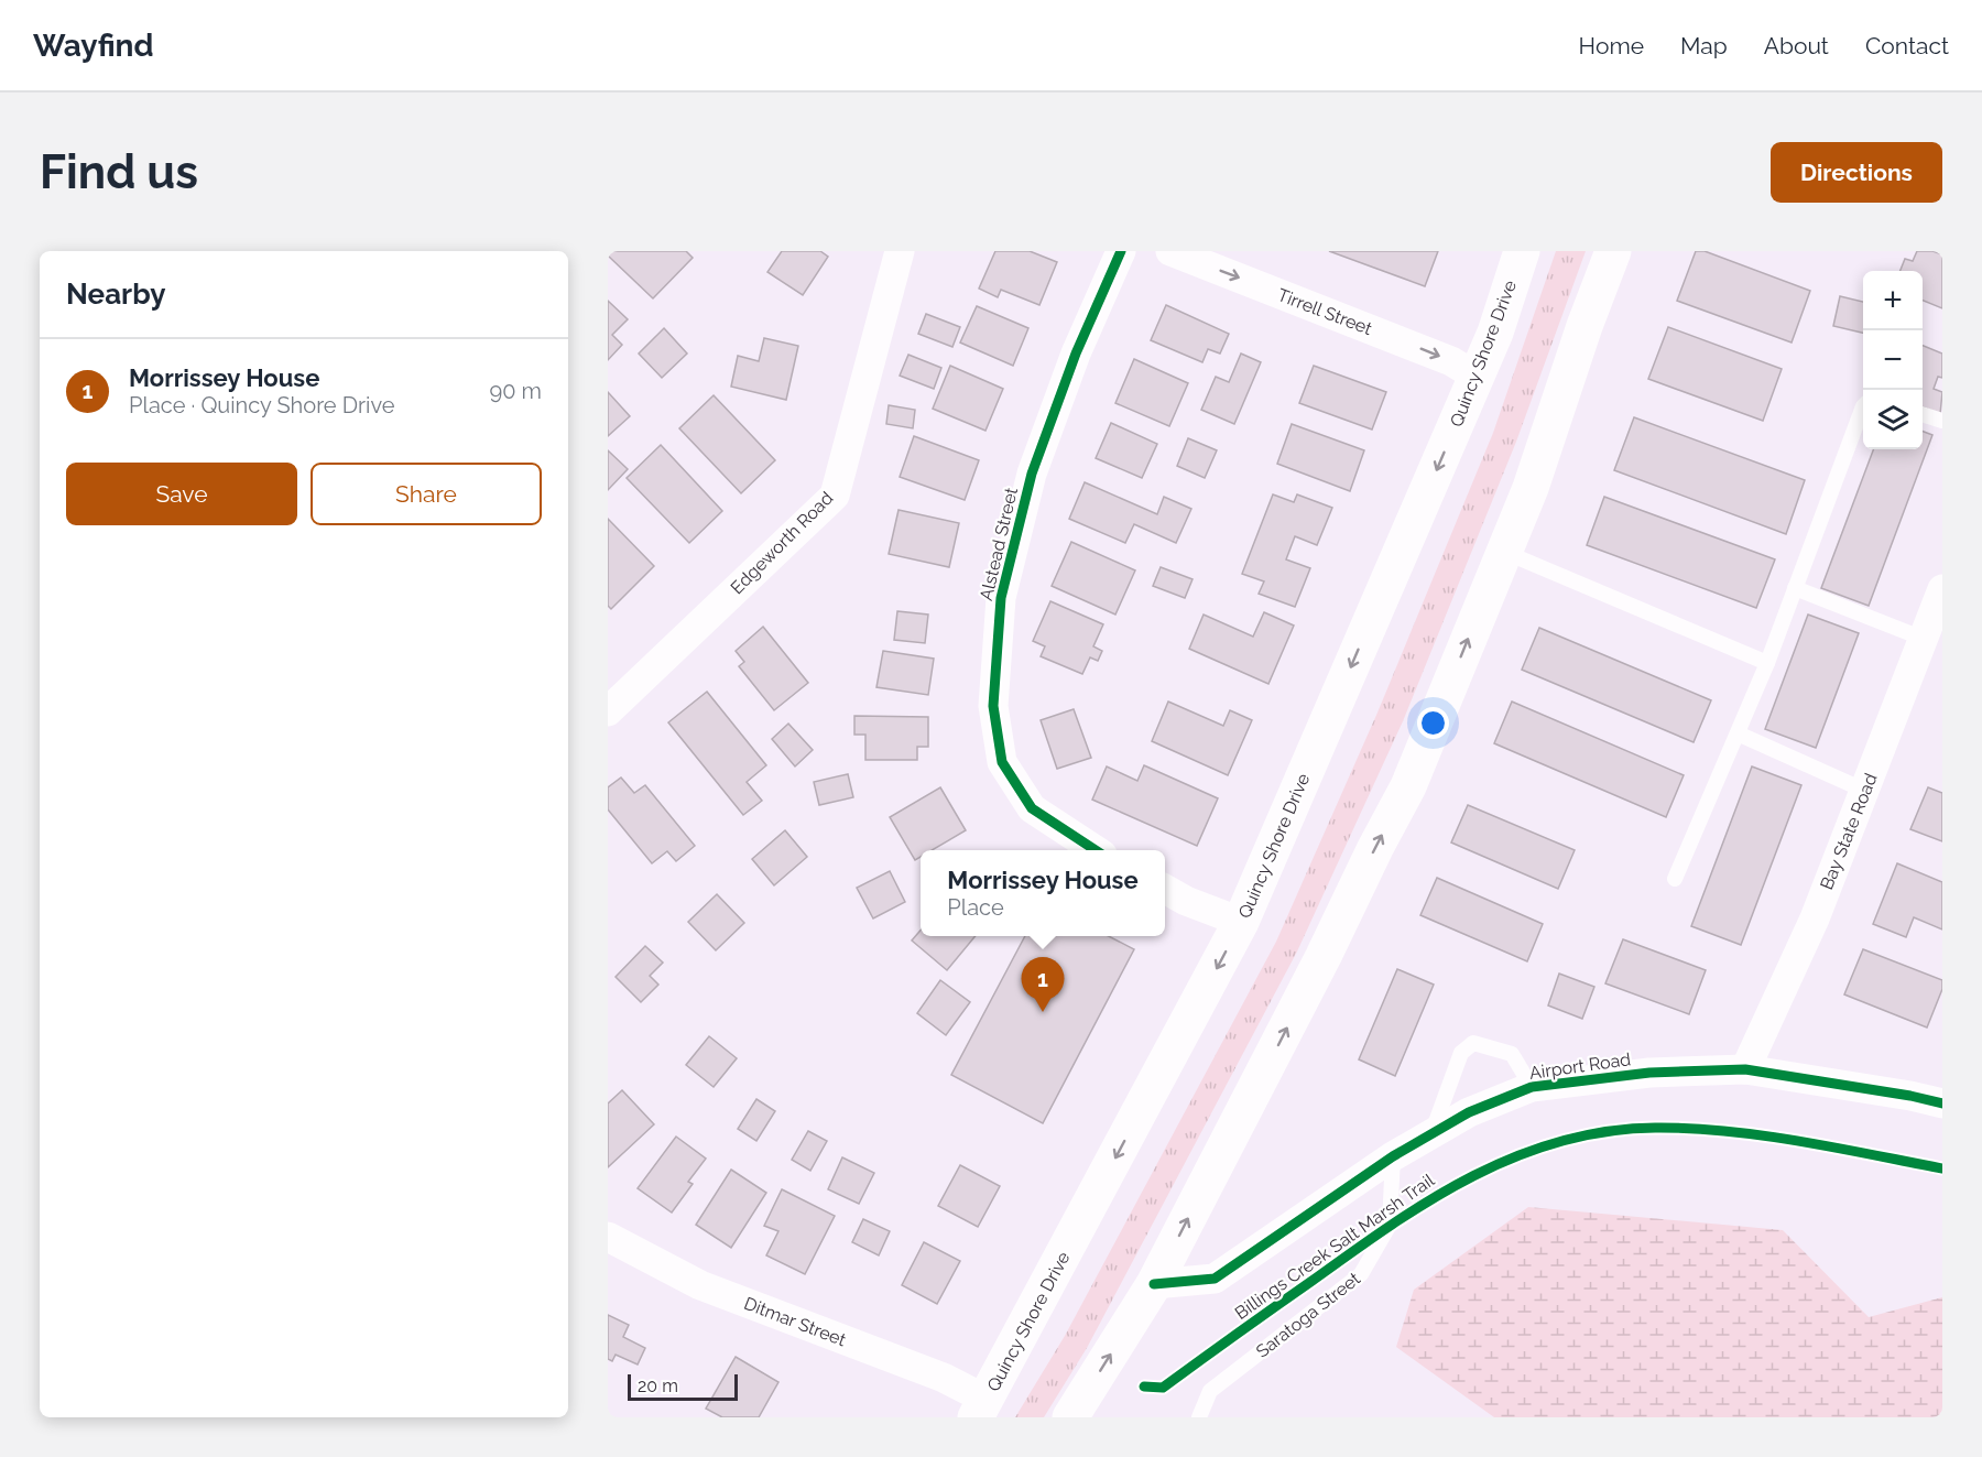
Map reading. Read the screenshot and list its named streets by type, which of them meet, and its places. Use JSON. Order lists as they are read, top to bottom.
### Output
{
  "streets": {
    "main road": ["Quincy Shore Drive"],
    "street": [
      "Tirrell Street",
      "Edgeworth Road",
      "Alstead Street",
      "Bay State Road",
      "Airport Road",
      "Ditmar Street"
    ],
    "lane": ["Saratoga Street"],
    "cycle path": ["Billings Creek Salt Marsh Trail"]
  },
  "crossings": [
    ["Tirrell Street", "Quincy Shore Drive"],
    ["Quincy Shore Drive", "Ditmar Street"],
    ["Bay State Road", "Airport Road"],
    ["Airport Road", "Saratoga Street"]
  ],
  "one_way": ["Tirrell Street"],
  "scale_bar": "20 m",
  "page": {
    "header": "Wayfind",
    "nav": [
      "Home",
      "Map",
      "About",
      "Contact"
    ],
    "buttons": [
      "Directions",
      ["Save", "Share"]
    ],
    "title": "Find us",
    "heading": "Nearby",
    "map_buttons": ["+", "−"],
    "list": [
      {
        "mark": "1",
        "name": "Morrissey House",
        "note": "Place · Quincy Shore Drive",
        "value": "90 m"
      }
    ],
    "popup": ["Morrissey House", "Place"],
    "pins": "1",
    "scale": "20 m"
  }
}
